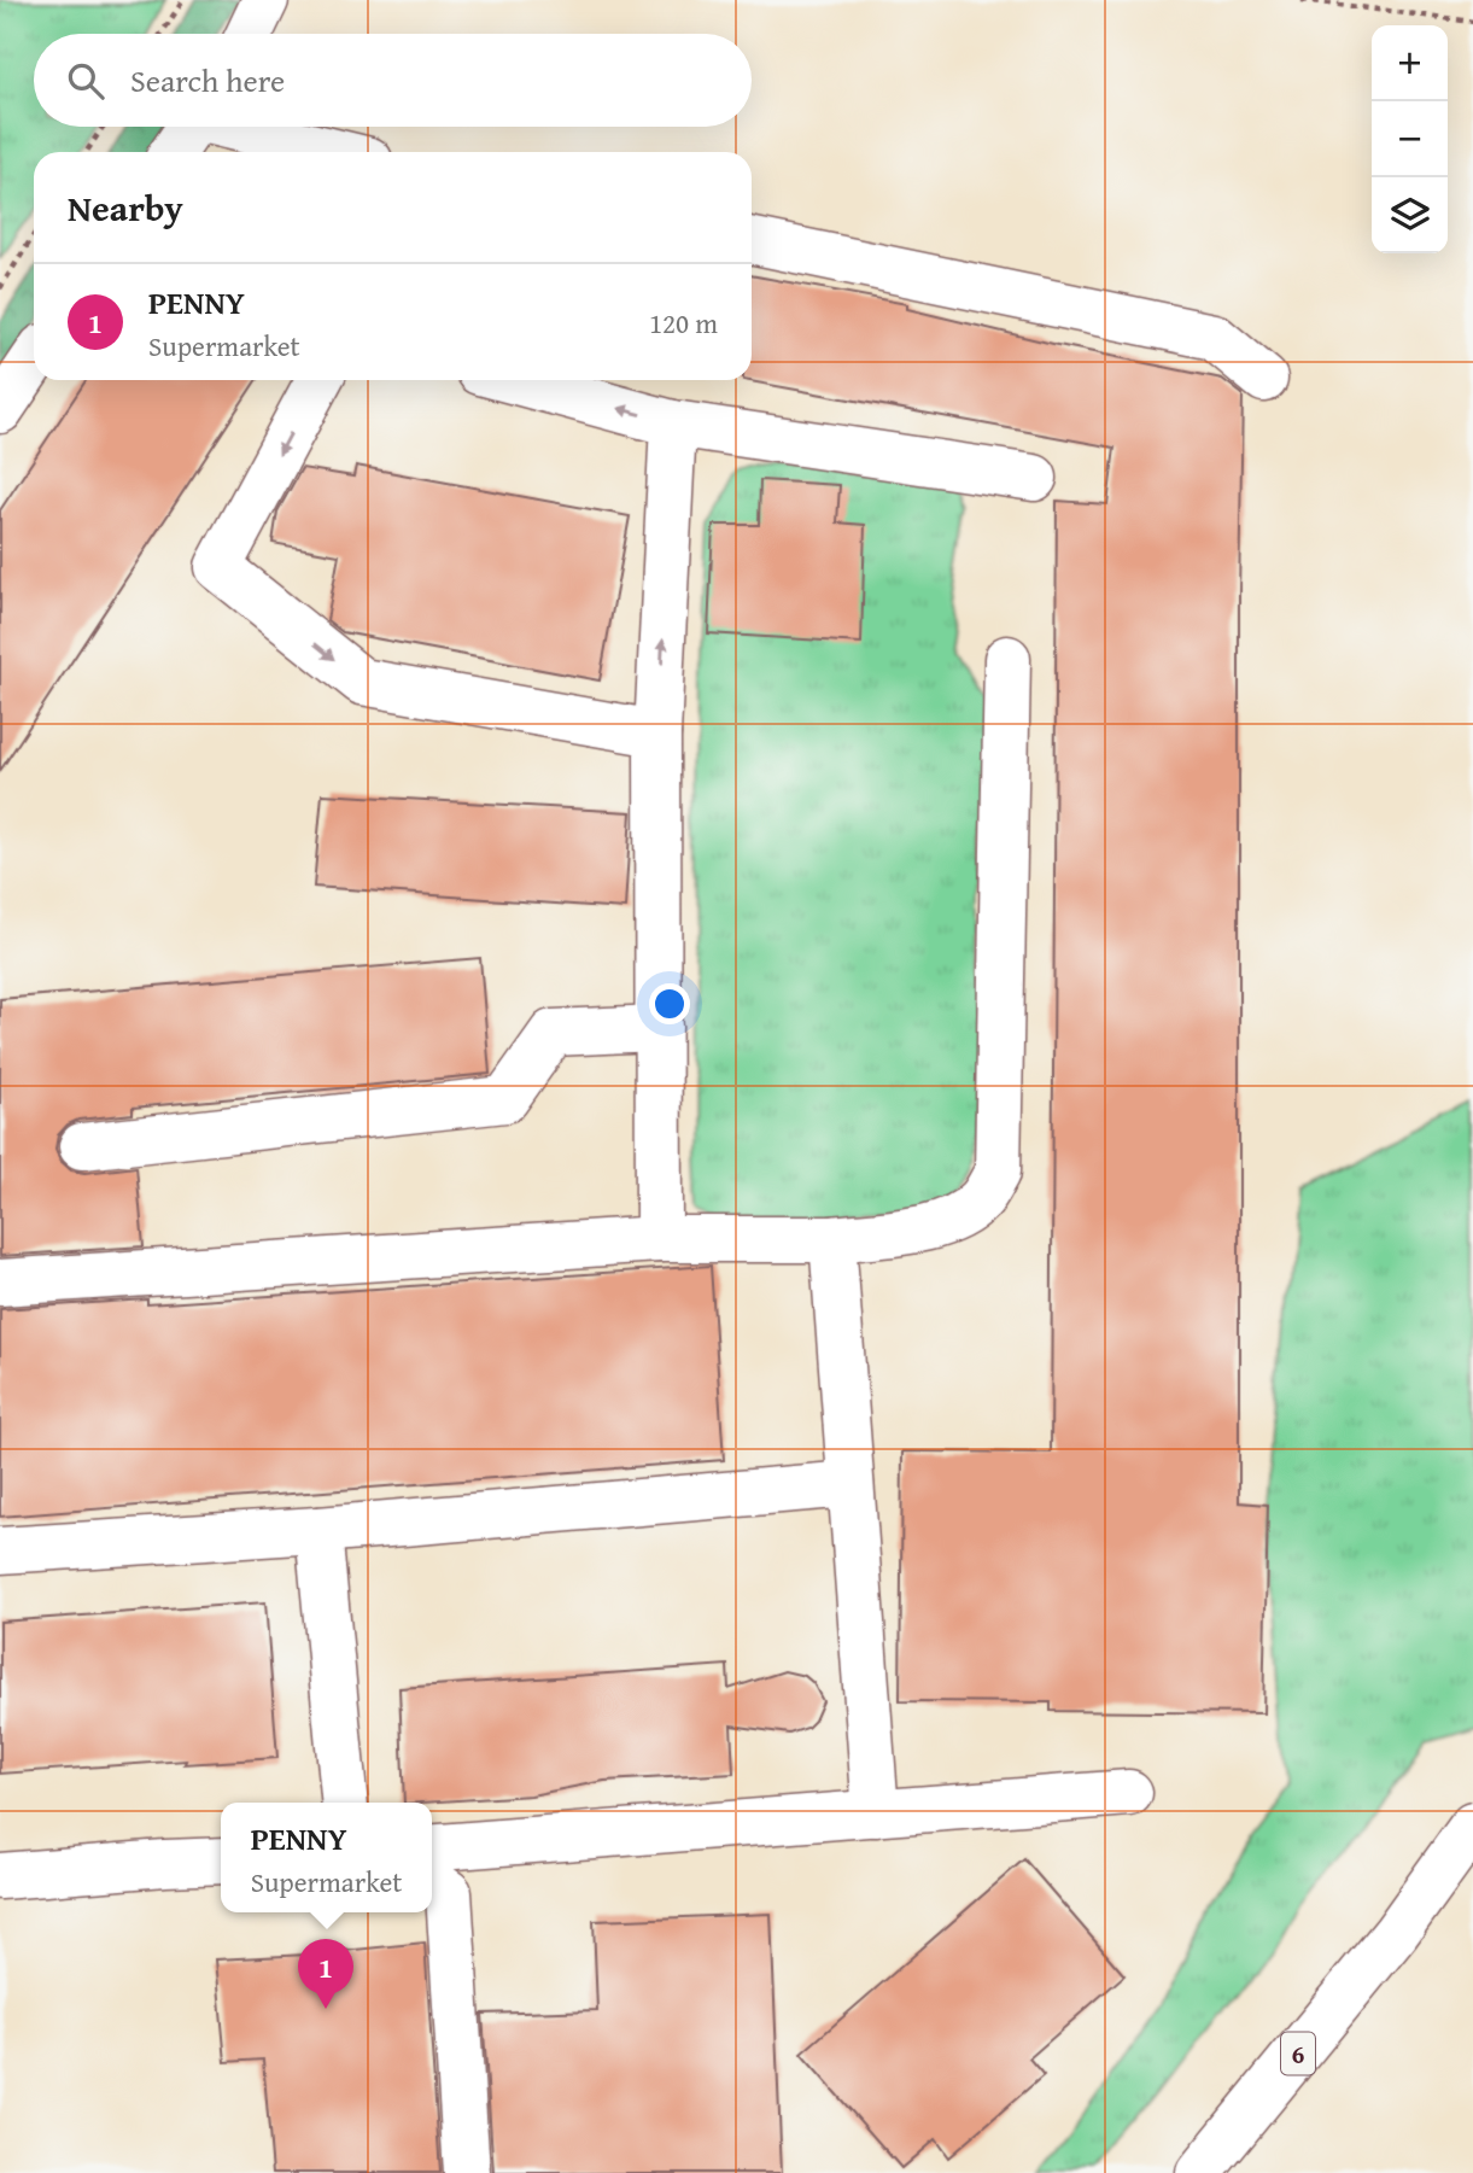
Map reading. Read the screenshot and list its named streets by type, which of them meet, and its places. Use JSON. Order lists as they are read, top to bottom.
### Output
{
  "streets": {
    "main road": ["6"]
  },
  "page": {
    "map_buttons": ["+", "−"],
    "search": "Search here",
    "heading": "Nearby",
    "list": [
      {
        "mark": "1",
        "name": "PENNY",
        "note": "Supermarket",
        "value": "120 m"
      }
    ],
    "popup": ["PENNY", "Supermarket"],
    "pins": "1"
  }
}
